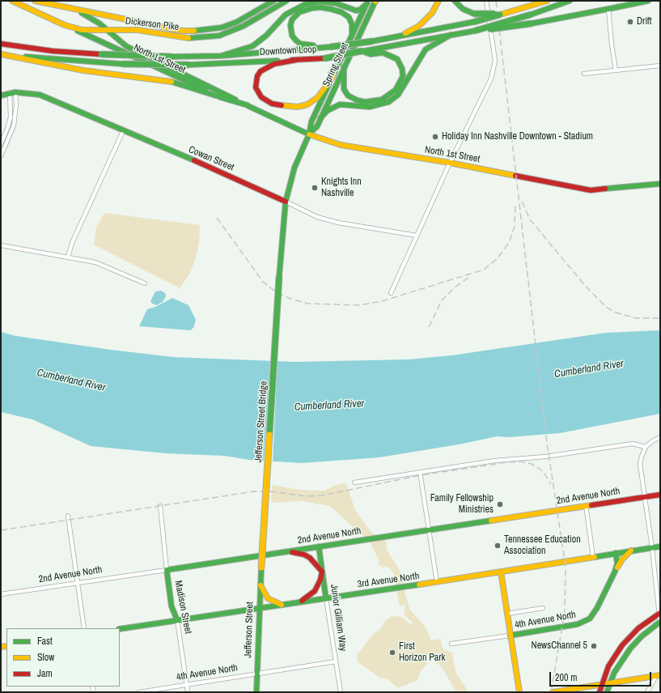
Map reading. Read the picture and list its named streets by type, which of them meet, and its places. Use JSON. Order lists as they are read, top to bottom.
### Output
{
  "streets": {
    "main road": [
      "Dickerson Pike",
      "Downtown Loop",
      "North 1st Street",
      "Spring Street",
      "Cowan Street",
      "Jefferson Street Bridge",
      "2nd Avenue North",
      "3rd Avenue North",
      "Madison Street",
      "Junior Gilliam Way",
      "4th Avenue North",
      "Jefferson Street"
    ]
  },
  "crossings": [
    ["Dickerson Pike", "North 1st Street"],
    ["North 1st Street", "Spring Street"],
    ["Spring Street", "Cowan Street"],
    ["Spring Street", "Jefferson Street Bridge"],
    ["Jefferson Street Bridge", "Jefferson Street"],
    ["2nd Avenue North", "Madison Street"],
    ["2nd Avenue North", "Junior Gilliam Way"],
    ["3rd Avenue North", "Madison Street"],
    ["3rd Avenue North", "Junior Gilliam Way"],
    ["3rd Avenue North", "4th Avenue North"],
    ["3rd Avenue North", "Jefferson Street"],
    ["Madison Street", "4th Avenue North"],
    ["Junior Gilliam Way", "4th Avenue North"],
    ["4th Avenue North", "Jefferson Street"]
  ],
  "water": ["Cumberland River"],
  "places": [
    "Drift",
    "Holiday Inn Nashville Downtown - Stadium",
    "Knights Inn Nashville",
    "Family Fellowship Ministries",
    "Tennessee Education Association",
    "NewsChannel 5",
    "First Horizon Park"
  ],
  "legend": ["Fast", "Slow", "Jam"],
  "scale_bar": "200 m"
}
